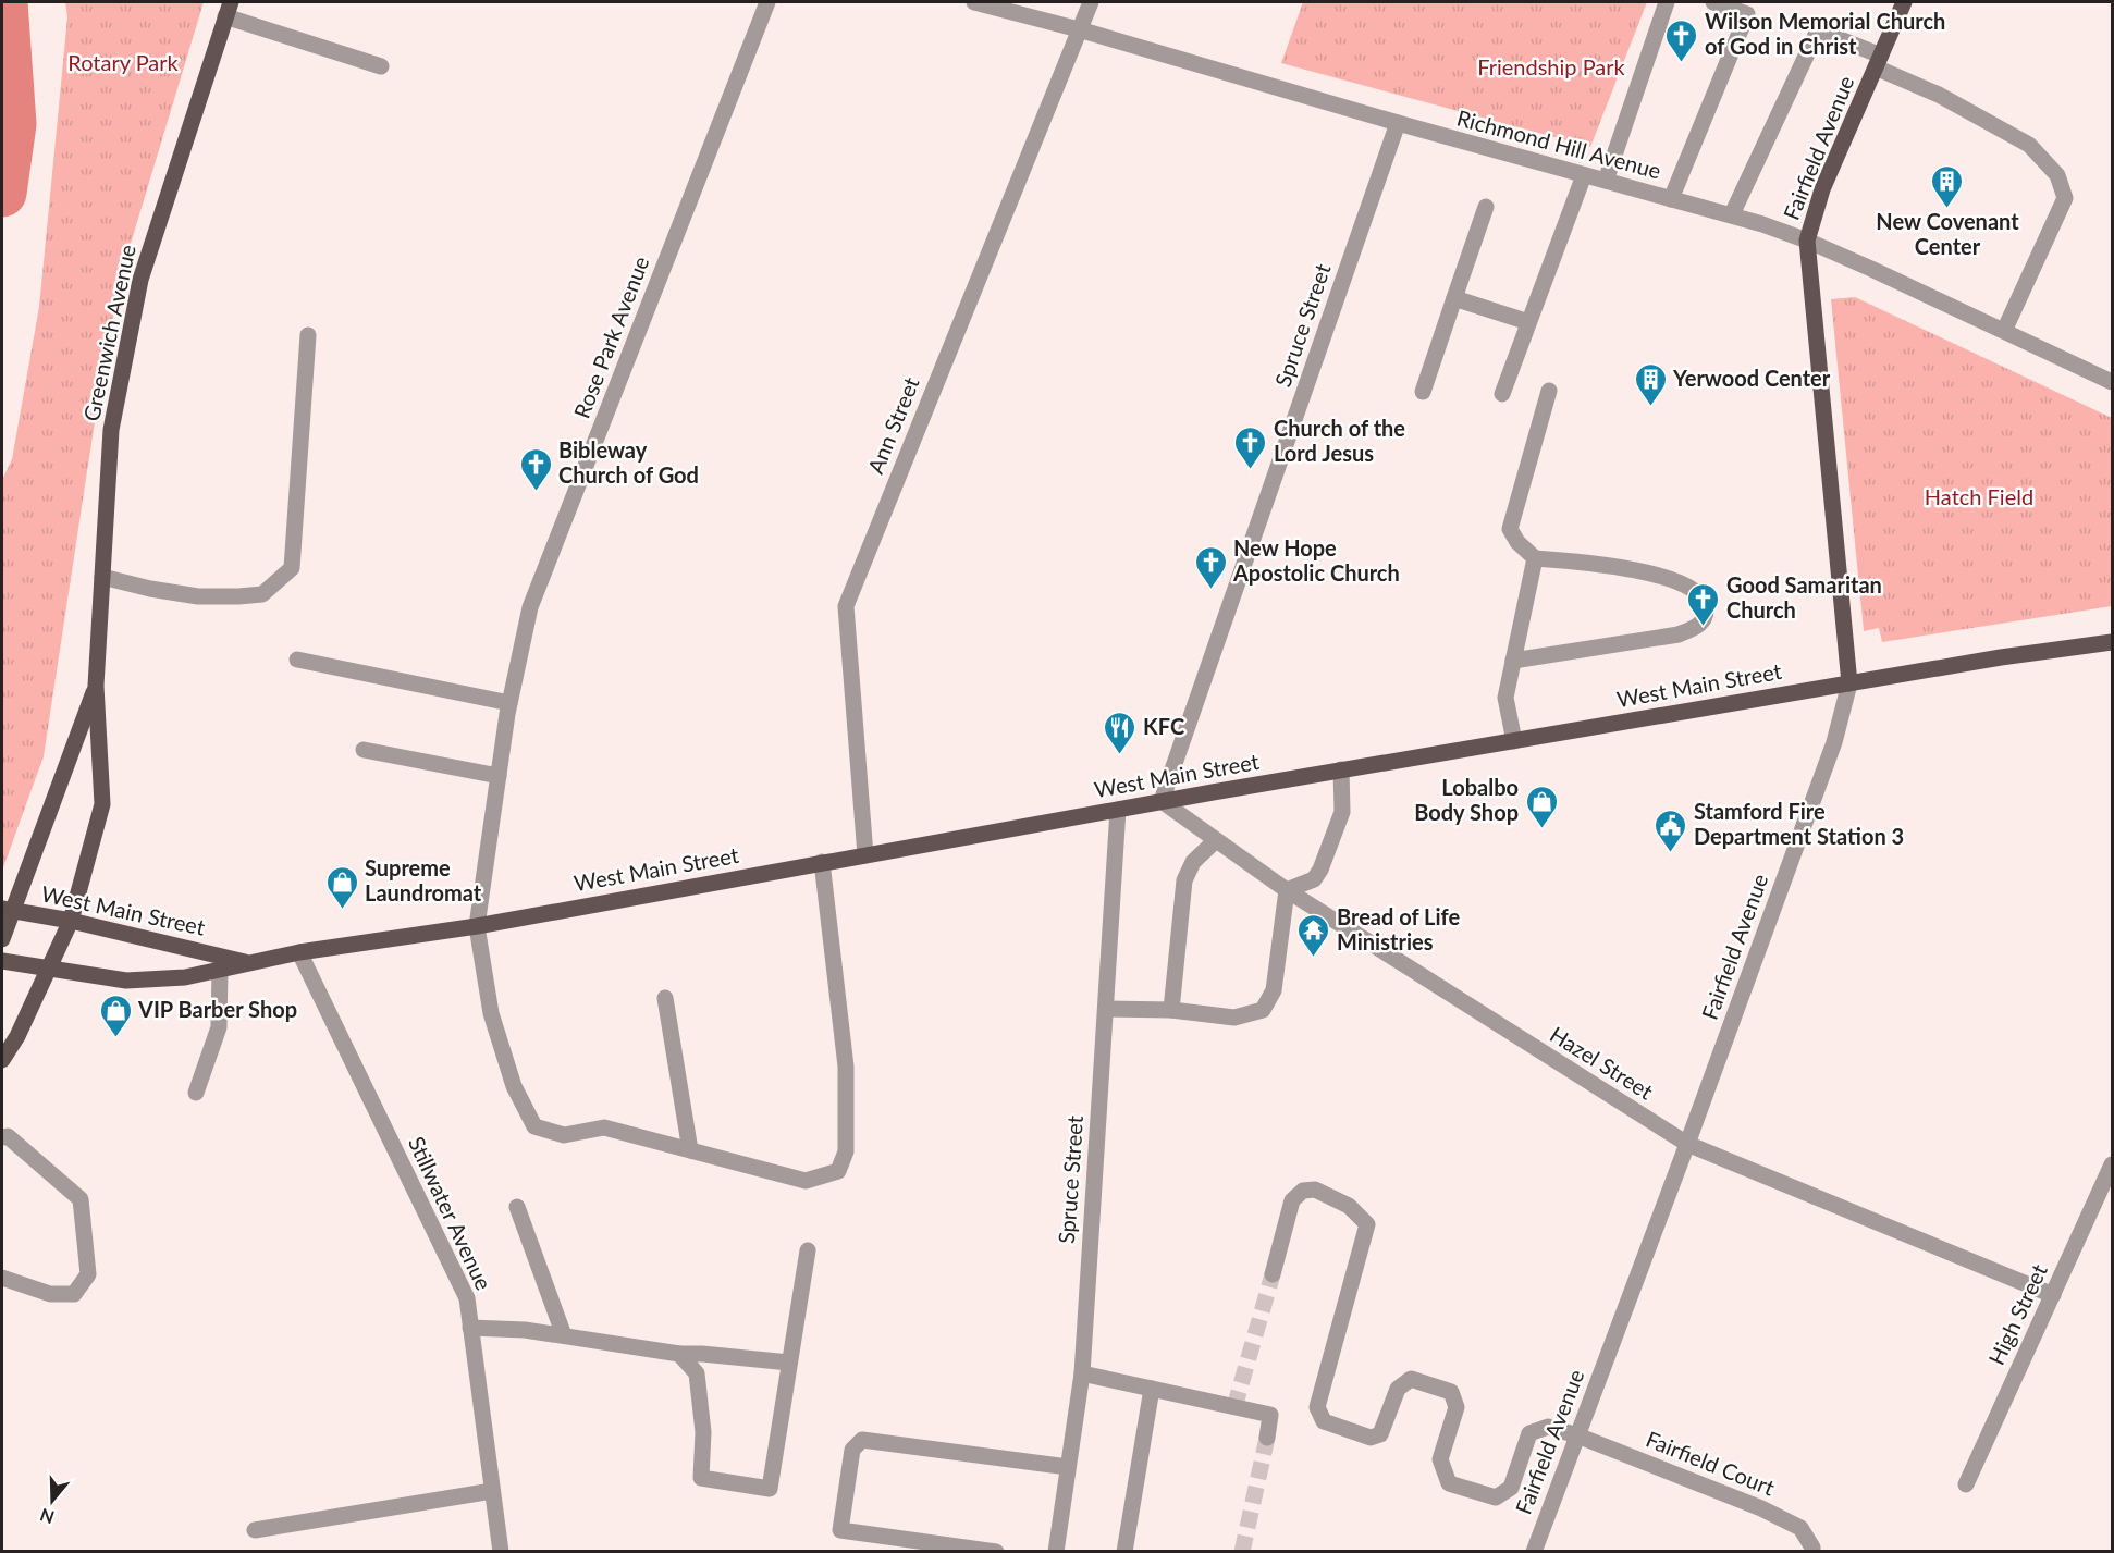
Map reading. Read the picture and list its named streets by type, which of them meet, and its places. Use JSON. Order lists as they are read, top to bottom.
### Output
{
  "streets": {
    "main road": ["Fairfield Avenue", "Greenwich Avenue", "West Main Street"],
    "street": [
      "Richmond Hill Avenue",
      "Spruce Street",
      "Rose Park Avenue",
      "Ann Street",
      "Hazel Street",
      "Stillwater Avenue",
      "High Street",
      "Fairfield Court"
    ]
  },
  "crossings": [
    ["Richmond Hill Avenue", "Fairfield Avenue"],
    ["Richmond Hill Avenue", "Spruce Street"],
    ["Richmond Hill Avenue", "Ann Street"],
    ["Fairfield Avenue", "West Main Street"],
    ["Fairfield Avenue", "Hazel Street"],
    ["Fairfield Avenue", "Fairfield Court"],
    ["Spruce Street", "West Main Street"],
    ["Spruce Street", "Hazel Street"],
    ["Greenwich Avenue", "West Main Street"],
    ["Rose Park Avenue", "West Main Street"],
    ["Ann Street", "West Main Street"],
    ["West Main Street", "Hazel Street"],
    ["West Main Street", "Stillwater Avenue"],
    ["Hazel Street", "High Street"]
  ],
  "parks": ["Rotary Park", "Friendship Park", "Hatch Field"],
  "places": {
    "church": [
      "Wilson Memorial Church of God in Christ",
      "Church of the Lord Jesus",
      "Bibleway Church of God",
      "New Hope Apostolic Church",
      "Good Samaritan Church"
    ],
    "building": ["New Covenant Center", "Yerwood Center"],
    "restaurant": ["KFC"],
    "shop": ["Lobalbo Body Shop", "Supreme Laundromat", "VIP Barber Shop"],
    "public building": ["Stamford Fire Department Station 3"],
    "temple": ["Bread of Life Ministries"]
  },
  "north": "bottom"
}
